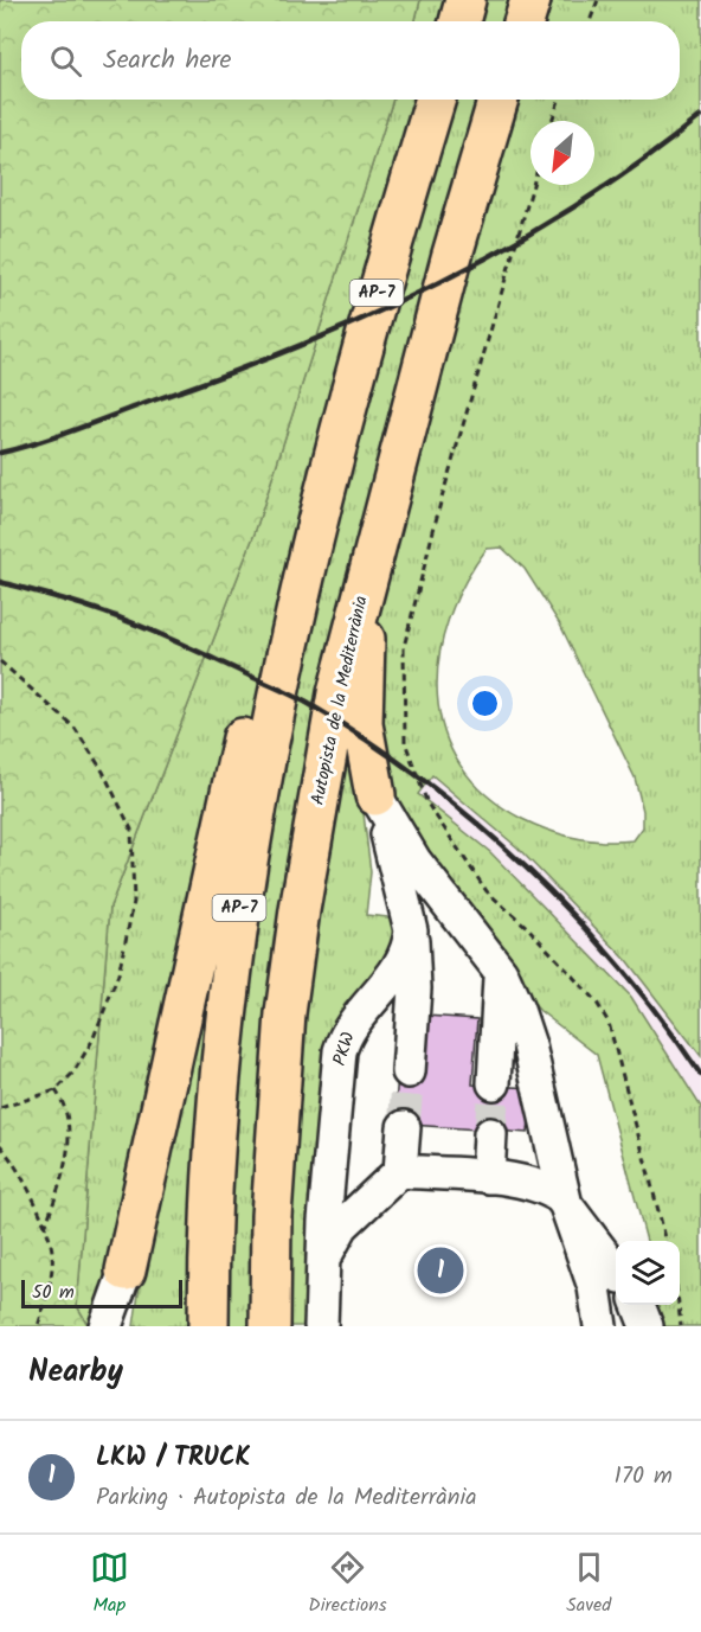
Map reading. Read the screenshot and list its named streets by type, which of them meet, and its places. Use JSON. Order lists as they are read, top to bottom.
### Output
{
  "streets": {
    "highway": ["AP-7", "Autopista de la Mediterrània"],
    "lane": ["PKW"]
  },
  "scale_bar": "50 m",
  "north": "bottom left",
  "page": {
    "search": "Search here",
    "pins": "1",
    "scale": "50 m",
    "heading": "Nearby",
    "list": [
      {
        "mark": "1",
        "name": "LKW / TRUCK",
        "note": "Parking · Autopista de la Mediterrània",
        "value": "170 m"
      }
    ],
    "nav": ["Map", "Directions", "Saved"]
  }
}
